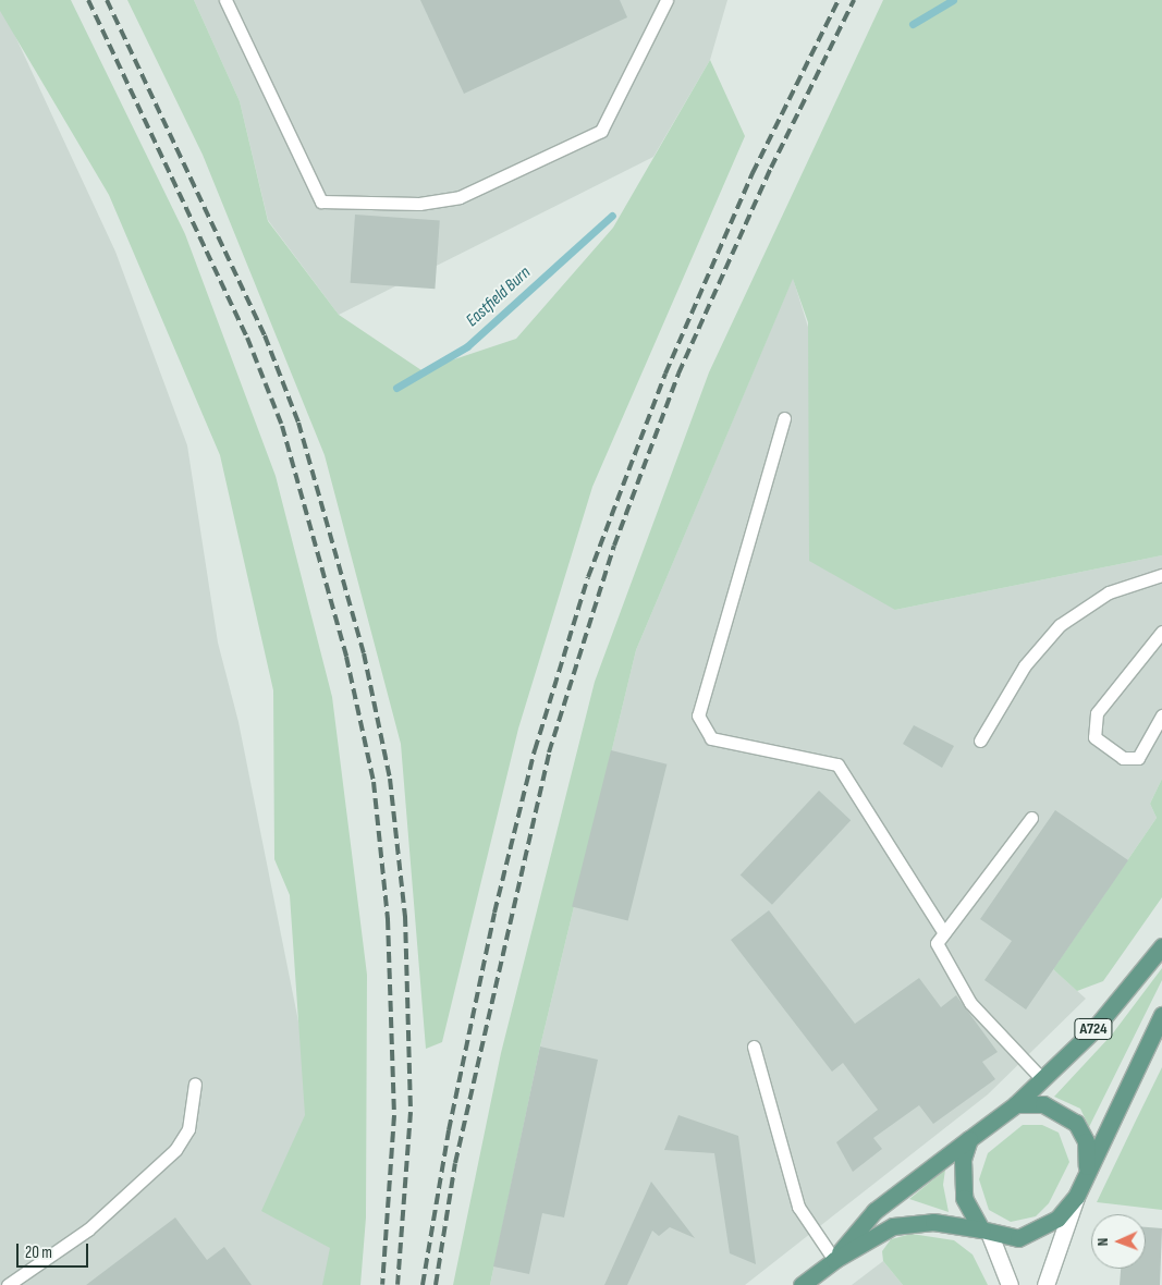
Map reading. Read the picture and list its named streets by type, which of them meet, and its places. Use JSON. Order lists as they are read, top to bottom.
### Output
{
  "streets": {
    "main road": ["A724"]
  },
  "water": ["Eastfield Burn"],
  "scale_bar": "20 m",
  "north": "left"
}
